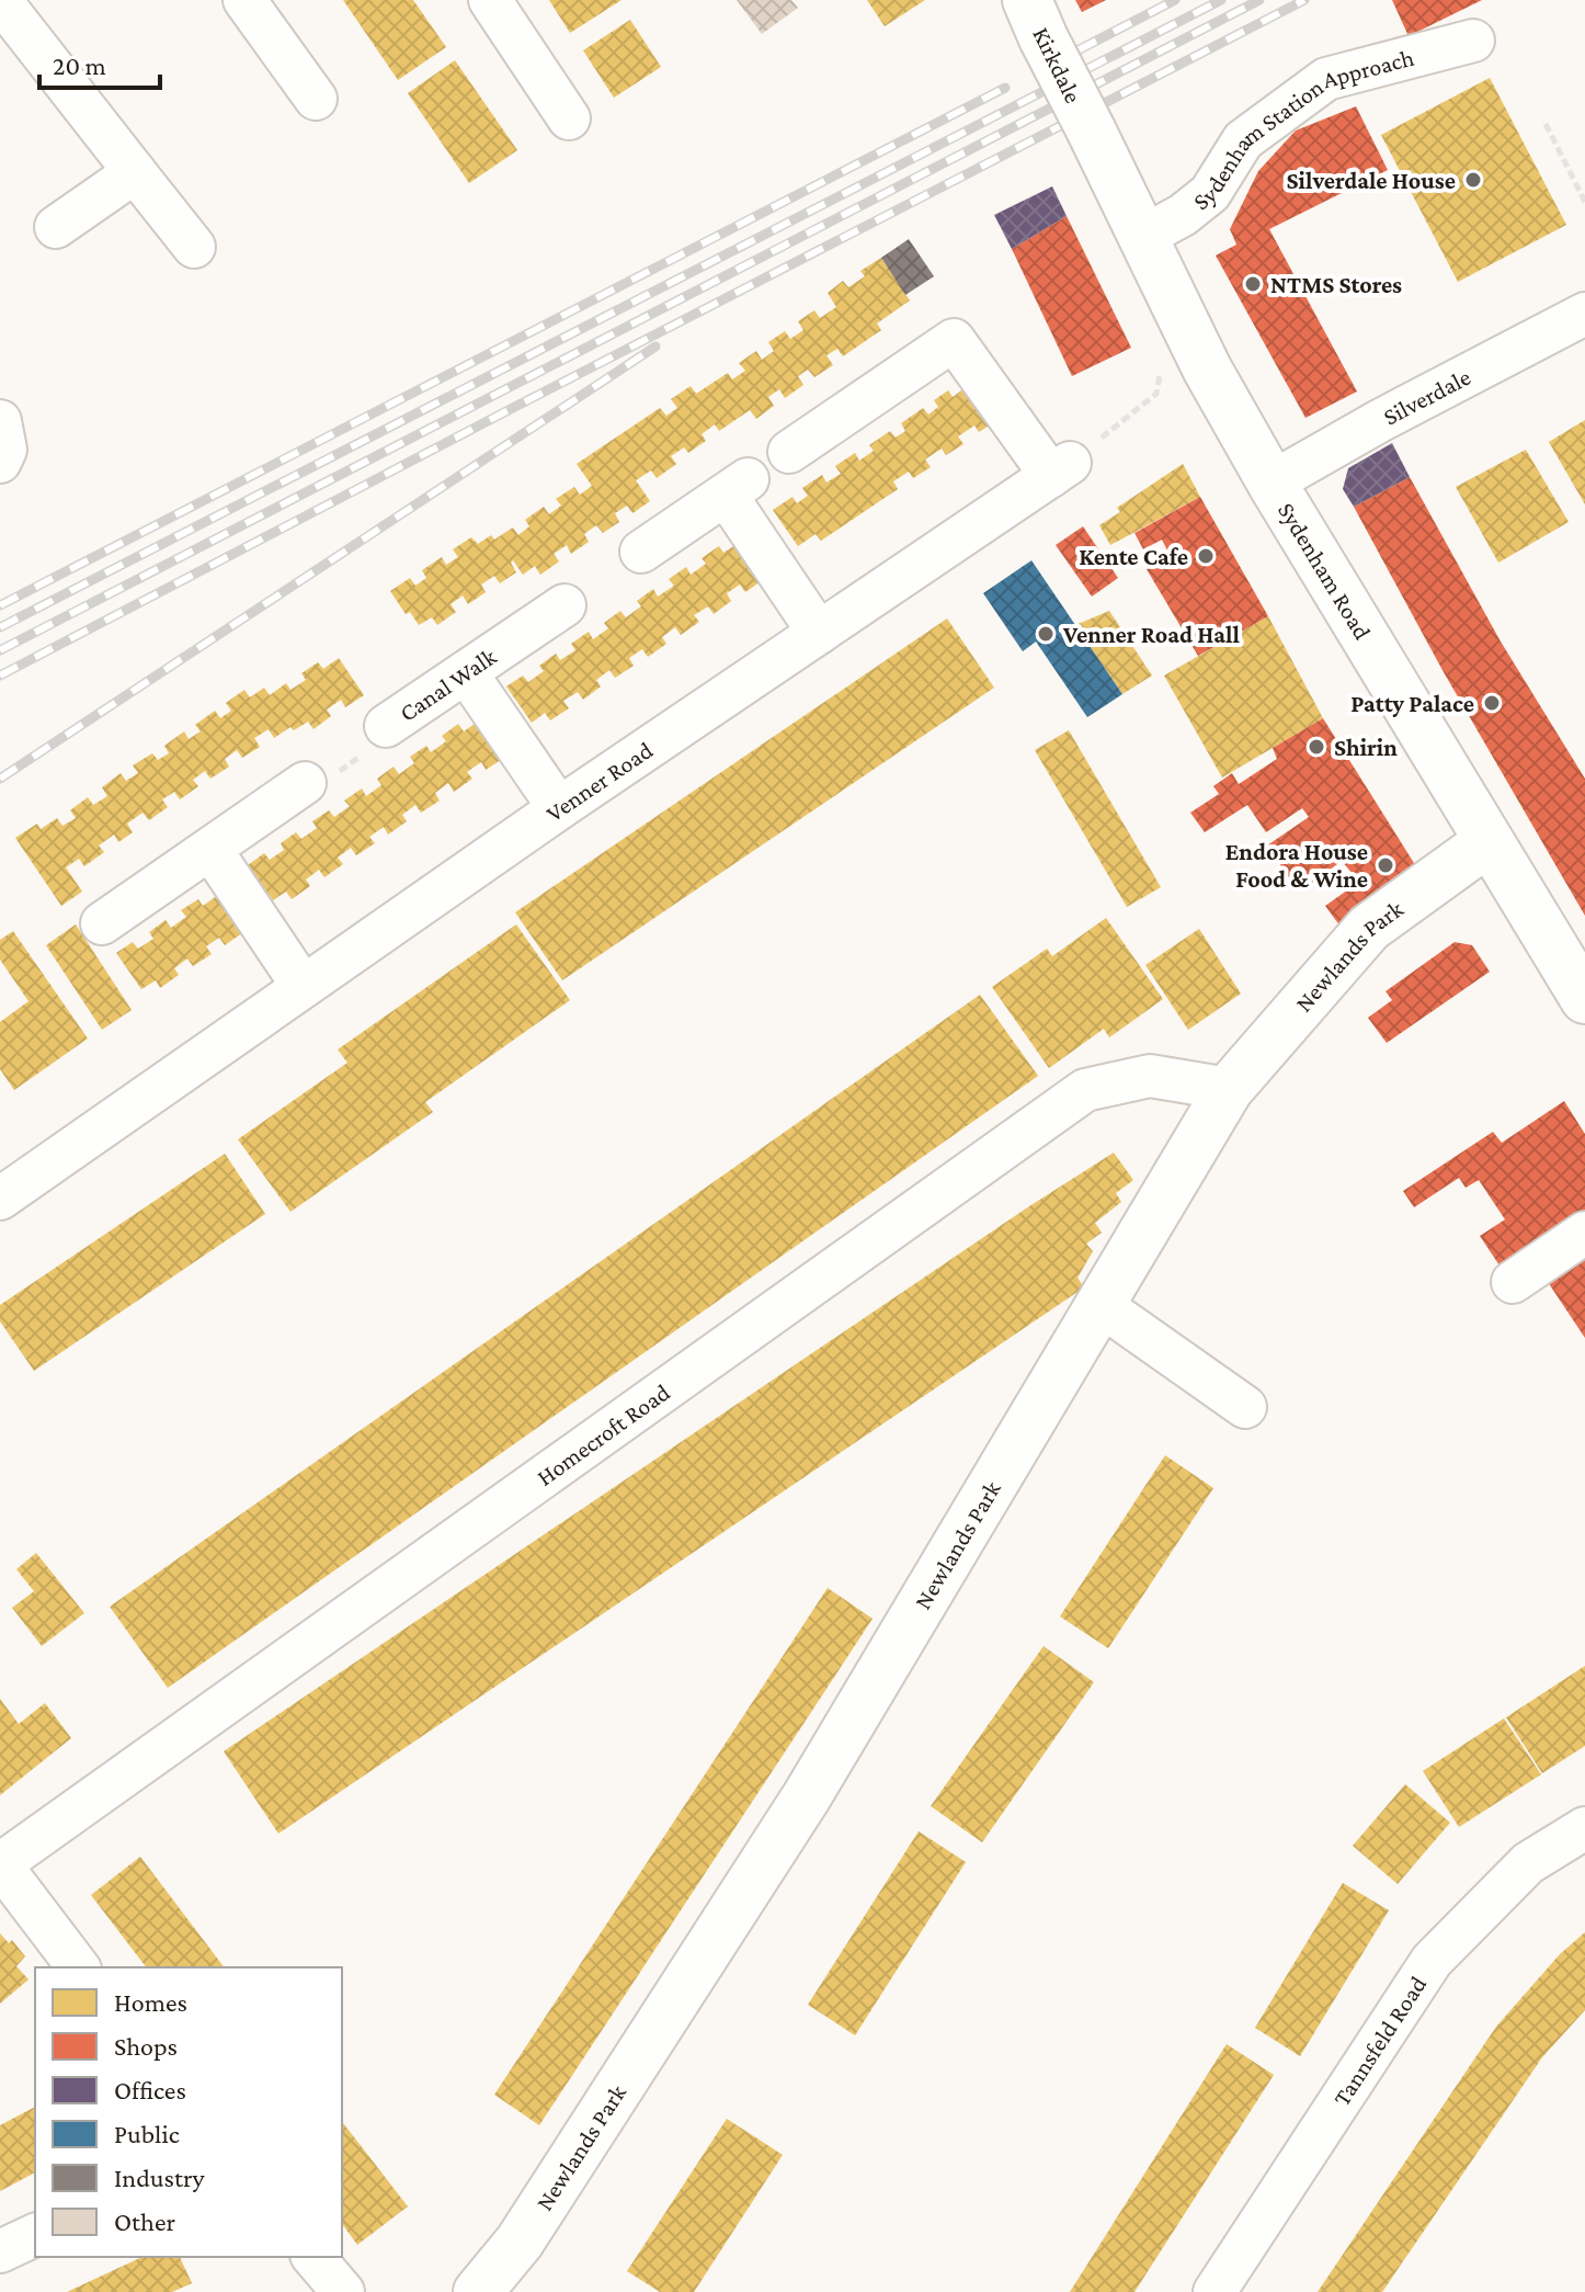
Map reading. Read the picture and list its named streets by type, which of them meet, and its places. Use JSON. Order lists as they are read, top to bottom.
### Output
{
  "streets": {
    "main road": ["Kirkdale", "Sydenham Road", "Newlands Park"],
    "street": [
      "Sydenham Station Approach",
      "Silverdale",
      "Canal Walk",
      "Venner Road",
      "Homecroft Road",
      "Tannsfeld Road"
    ]
  },
  "crossings": [
    ["Kirkdale", "Sydenham Road"],
    ["Sydenham Station Approach", "Sydenham Road"],
    ["Silverdale", "Sydenham Road"],
    ["Sydenham Road", "Newlands Park"],
    ["Newlands Park", "Homecroft Road"]
  ],
  "places": [
    "Silverdale House",
    "NTMS Stores",
    "Kente Cafe",
    "Venner Road Hall",
    "Patty Palace",
    "Shirin",
    "Endora House Food & Wine"
  ],
  "legend": [
    "Homes",
    "Shops",
    "Offices",
    "Public",
    "Industry",
    "Other"
  ],
  "scale_bar": "20 m"
}
